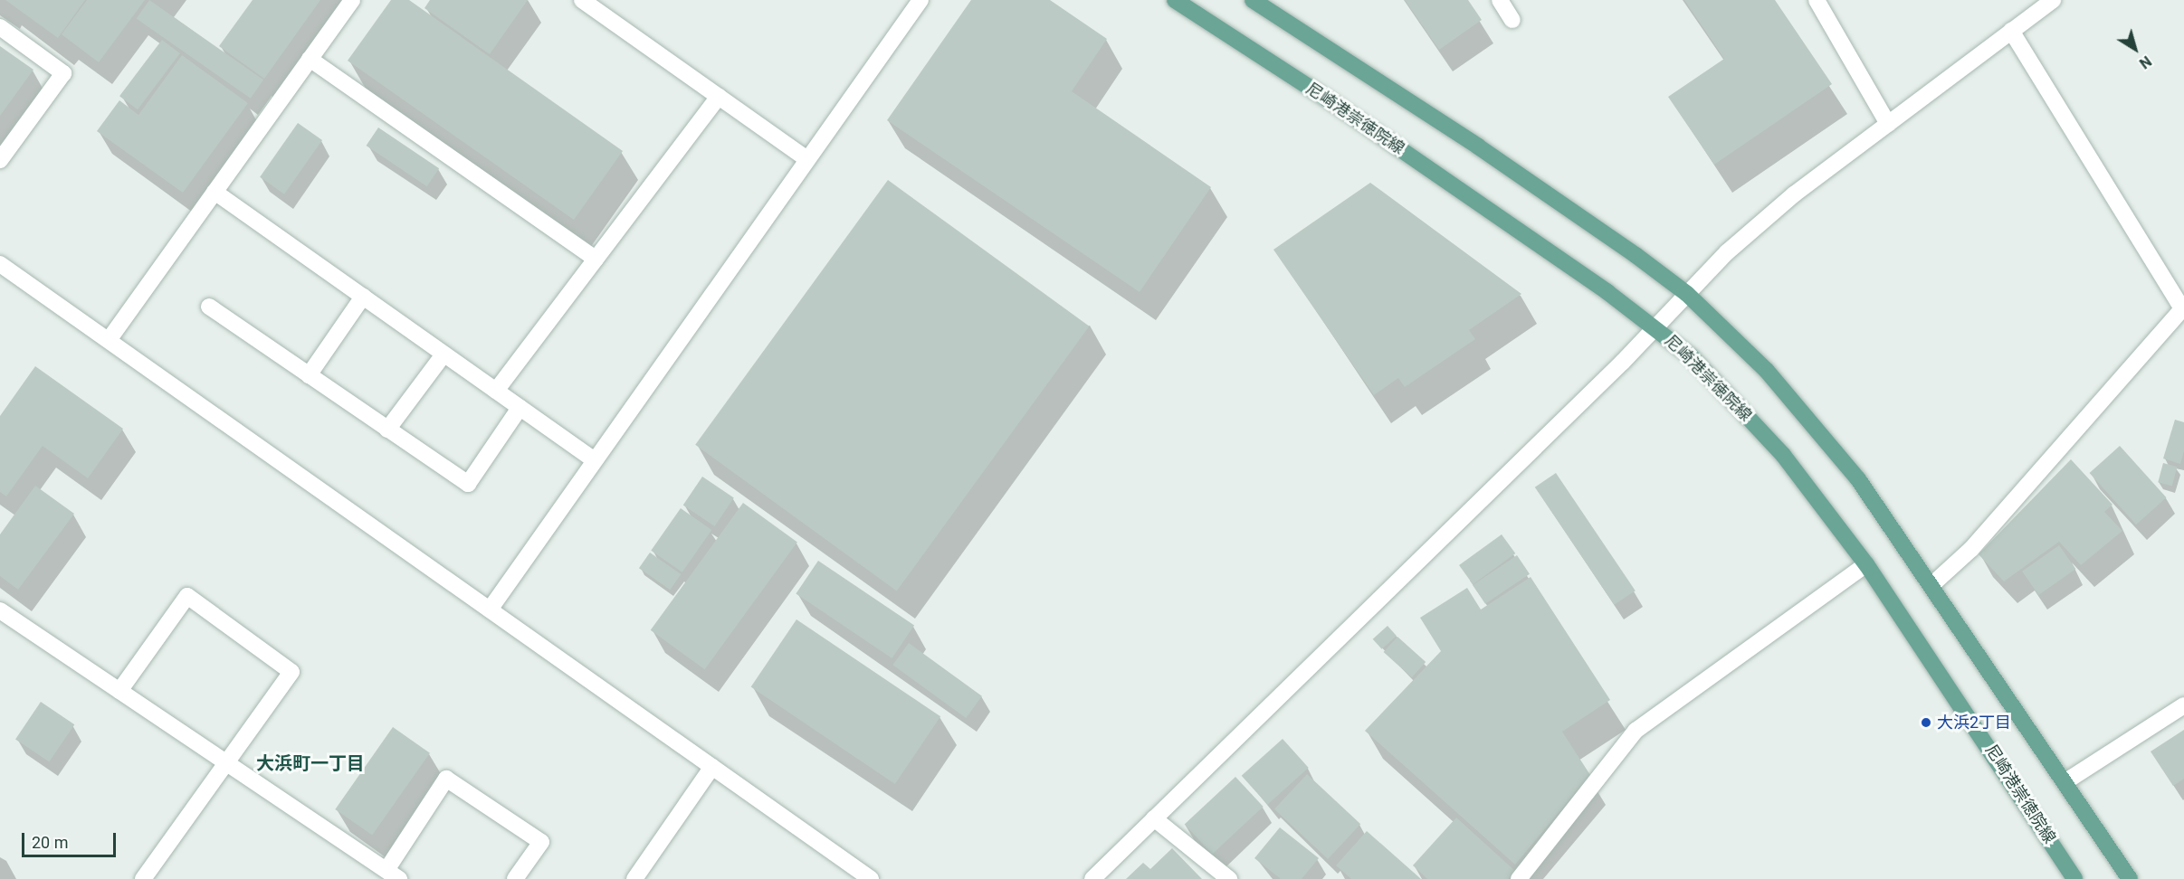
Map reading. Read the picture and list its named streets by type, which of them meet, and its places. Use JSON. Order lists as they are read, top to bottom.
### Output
{
  "streets": {
    "main road": ["尼崎港崇徳院線"]
  },
  "districts": ["大浜町一丁目"],
  "places": ["大浜2丁目"],
  "scale_bar": "20 m",
  "north": "bottom right"
}
